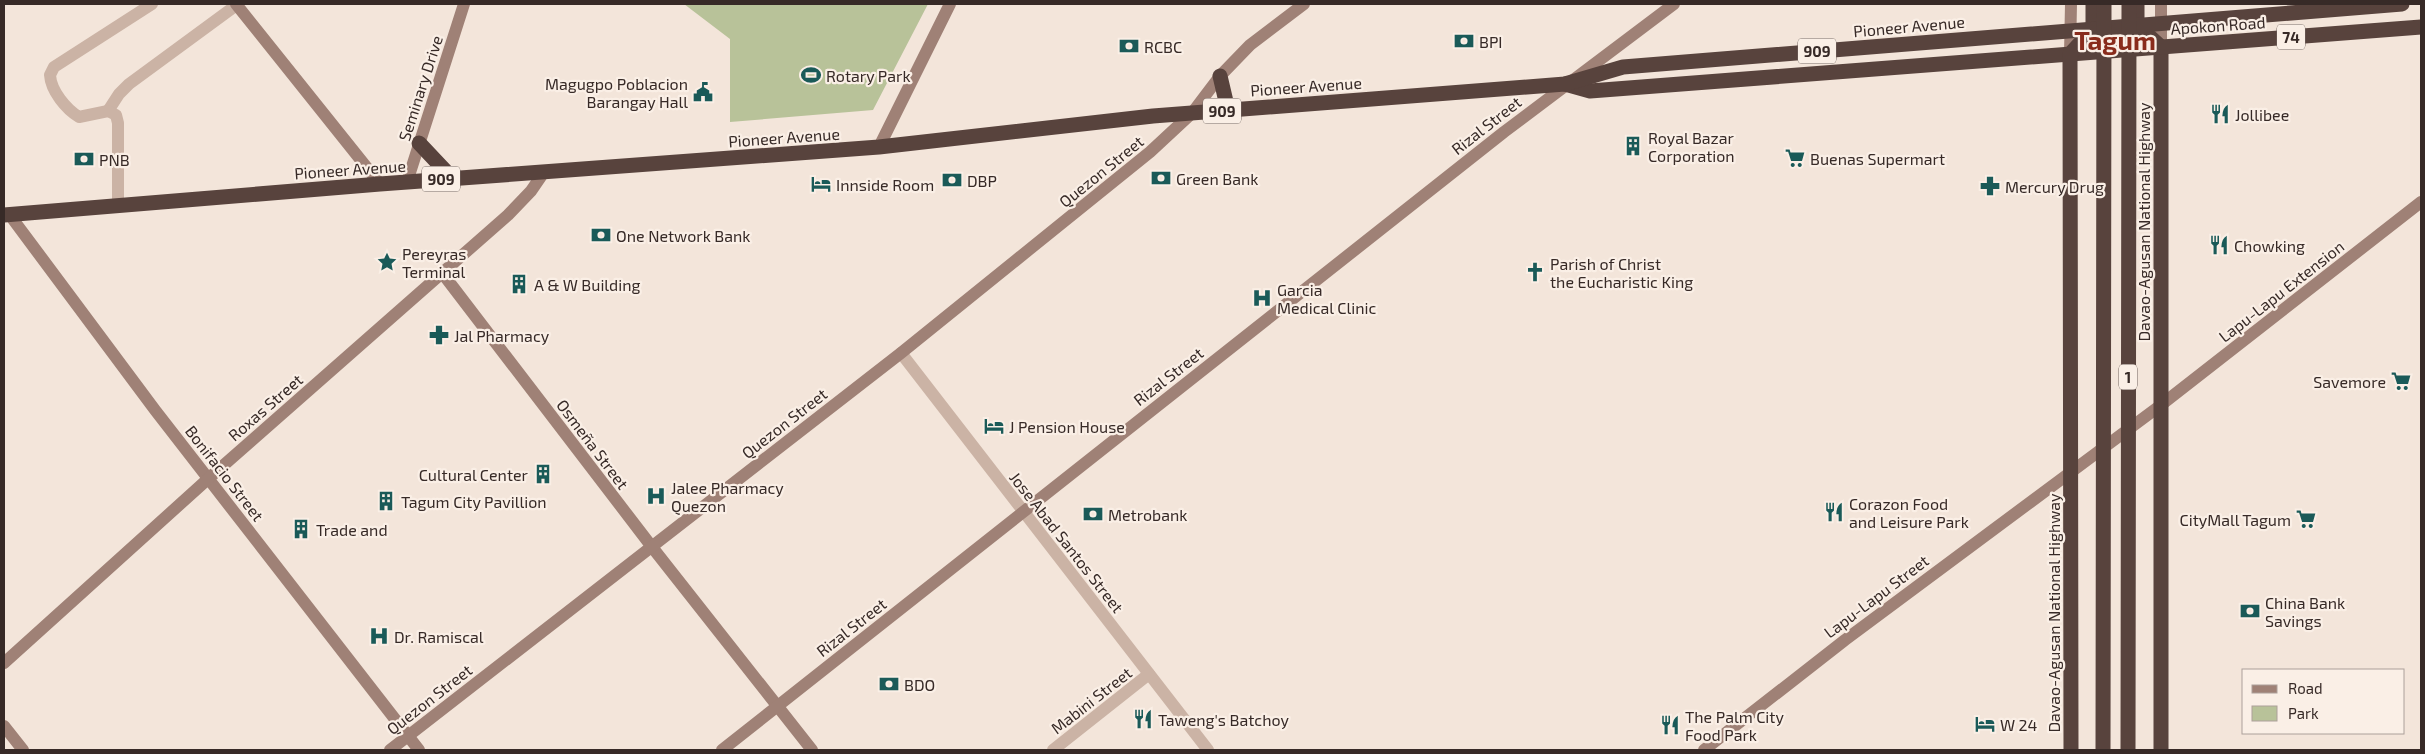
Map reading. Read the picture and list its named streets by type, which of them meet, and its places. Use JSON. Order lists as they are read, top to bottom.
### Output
{
  "streets": {
    "highway": [
      "Apokon Road",
      "Pioneer Avenue",
      "74",
      "909",
      "Davao-Agusan National Highway",
      "1"
    ],
    "street": [
      "Seminary Drive",
      "Rizal Street",
      "Quezon Street",
      "Lapu-Lapu Extension",
      "Roxas Street",
      "Osmeña Street",
      "Bonifacio Street",
      "Jose Abad Santos Street",
      "Lapu-Lapu Street",
      "Mabini Street"
    ]
  },
  "crossings": [
    ["Apokon Road", "Pioneer Avenue"],
    ["Apokon Road", "Davao-Agusan National Highway"],
    ["Pioneer Avenue", "Seminary Drive"],
    ["Pioneer Avenue", "Rizal Street"],
    ["Pioneer Avenue", "Quezon Street"],
    ["Pioneer Avenue", "Davao-Agusan National Highway"],
    ["Pioneer Avenue", "Roxas Street"],
    ["Pioneer Avenue", "Bonifacio Street"],
    ["Rizal Street", "Osmeña Street"],
    ["Rizal Street", "Jose Abad Santos Street"],
    ["Quezon Street", "Osmeña Street"],
    ["Quezon Street", "Bonifacio Street"],
    ["Quezon Street", "Jose Abad Santos Street"],
    ["Davao-Agusan National Highway", "Lapu-Lapu Extension"],
    ["Davao-Agusan National Highway", "Lapu-Lapu Street"],
    ["Lapu-Lapu Extension", "Lapu-Lapu Street"],
    ["Roxas Street", "Osmeña Street"],
    ["Roxas Street", "Bonifacio Street"],
    ["Jose Abad Santos Street", "Mabini Street"]
  ],
  "districts": ["Tagum"],
  "places": {
    "bank": [
      "BPI",
      "RCBC",
      "PNB",
      "Green Bank",
      "DBP",
      "One Network Bank",
      "Metrobank",
      "China Bank Savings",
      "BDO"
    ],
    "sports": ["Rotary Park"],
    "public building": ["Magugpo Poblacion Barangay Hall"],
    "restaurant": [
      "Jollibee",
      "Chowking",
      "Corazon Food and Leisure Park",
      "Taweng's Batchoy",
      "The Palm City Food Park"
    ],
    "building": [
      "Royal Bazar Corporation",
      "A & W Building",
      "Cultural Center",
      "Tagum City Pavillion",
      "Trade and"
    ],
    "supermarket": ["Buenas Supermart", "Savemore", "CityMall Tagum"],
    "hotel": ["Innside Room", "J Pension House", "W 24"],
    "pharmacy": ["Mercury Drug", "Jal Pharmacy"],
    "place": ["Pereyras Terminal"],
    "church": ["Parish of Christ the Eucharistic King"],
    "hospital": ["Garcia Medical Clinic", "Jalee Pharmacy Quezon", "Dr. Ramiscal"]
  },
  "legend": ["Road", "Park"]
}
